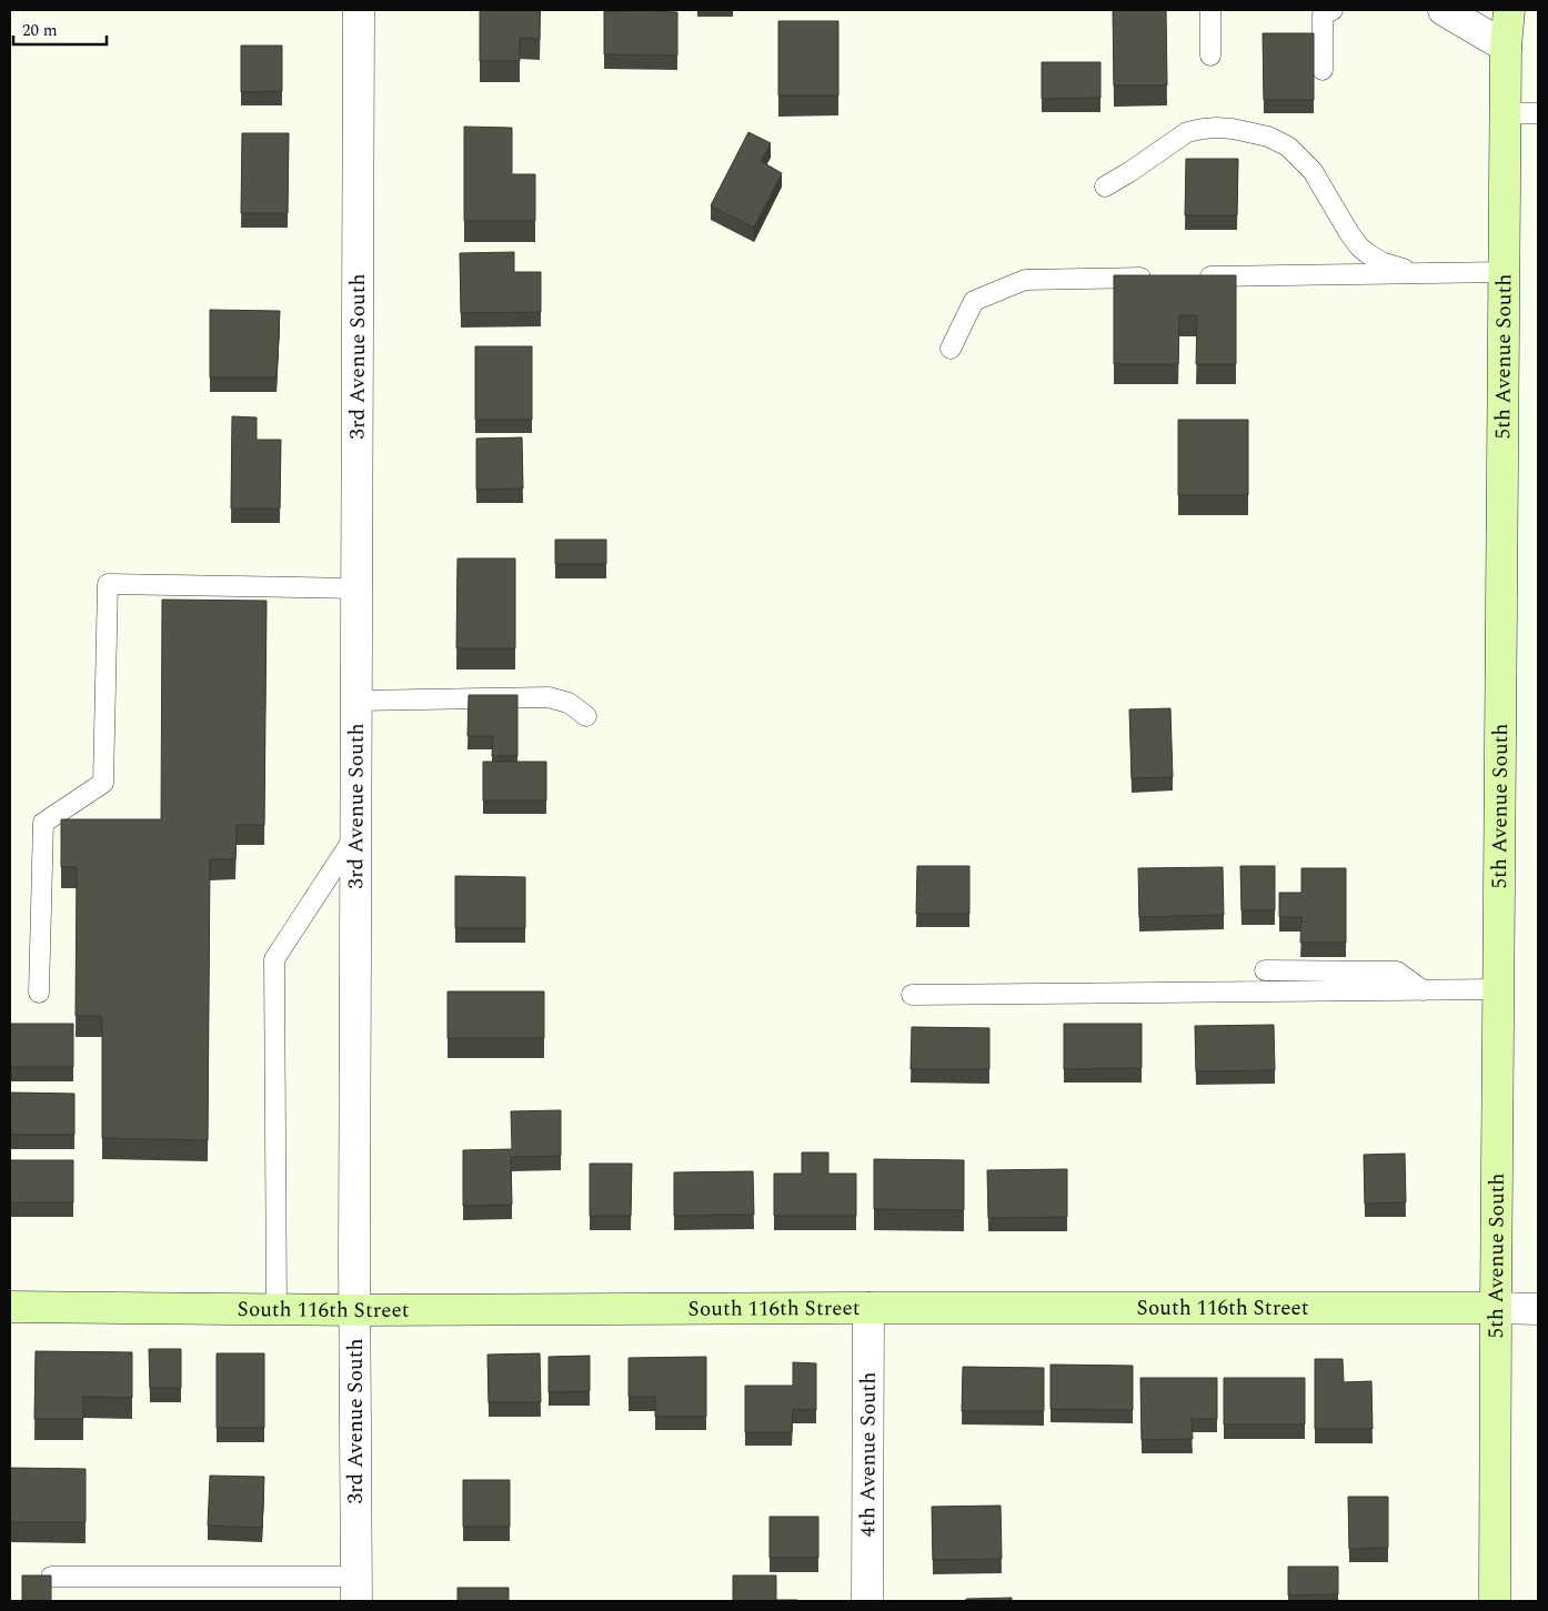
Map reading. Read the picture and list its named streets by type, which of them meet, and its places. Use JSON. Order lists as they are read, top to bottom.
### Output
{
  "streets": {
    "street": [
      "5th Avenue South",
      "3rd Avenue South",
      "South 116th Street",
      "4th Avenue South"
    ]
  },
  "crossings": [
    ["5th Avenue South", "South 116th Street"],
    ["3rd Avenue South", "South 116th Street"],
    ["South 116th Street", "4th Avenue South"]
  ],
  "scale_bar": "20 m"
}
